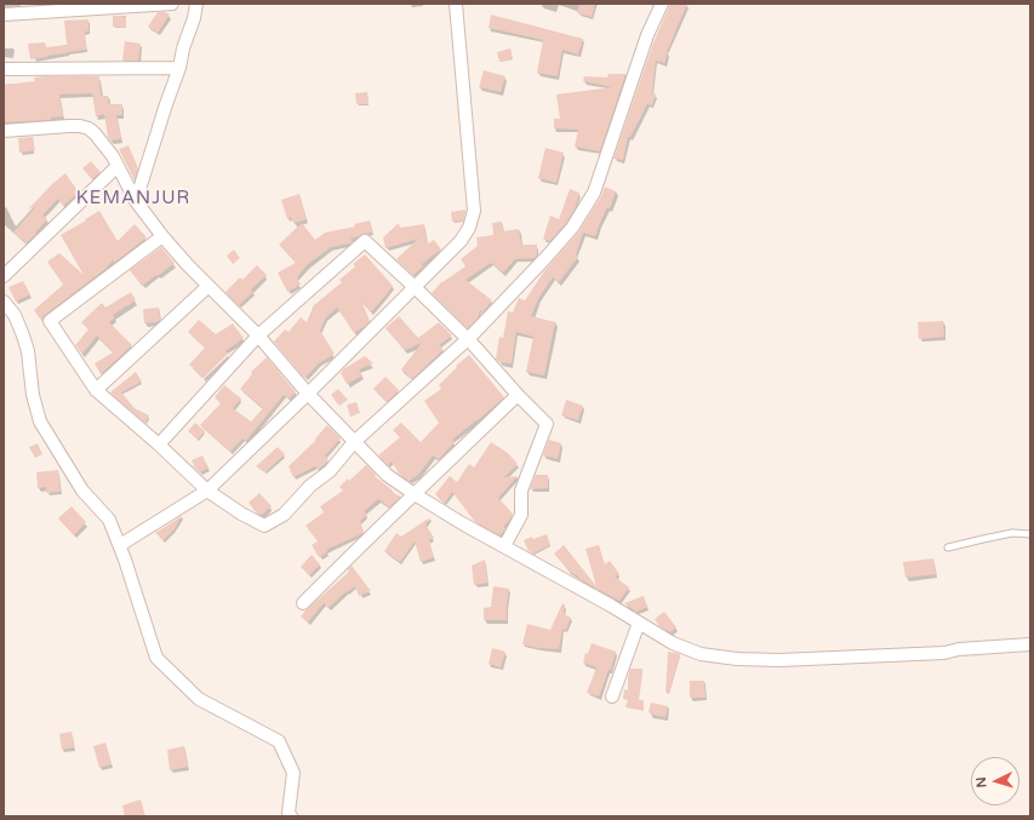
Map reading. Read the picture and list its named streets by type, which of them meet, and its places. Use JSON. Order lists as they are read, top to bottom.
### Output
{
  "districts": ["KEMANJUR"],
  "north": "left"
}
